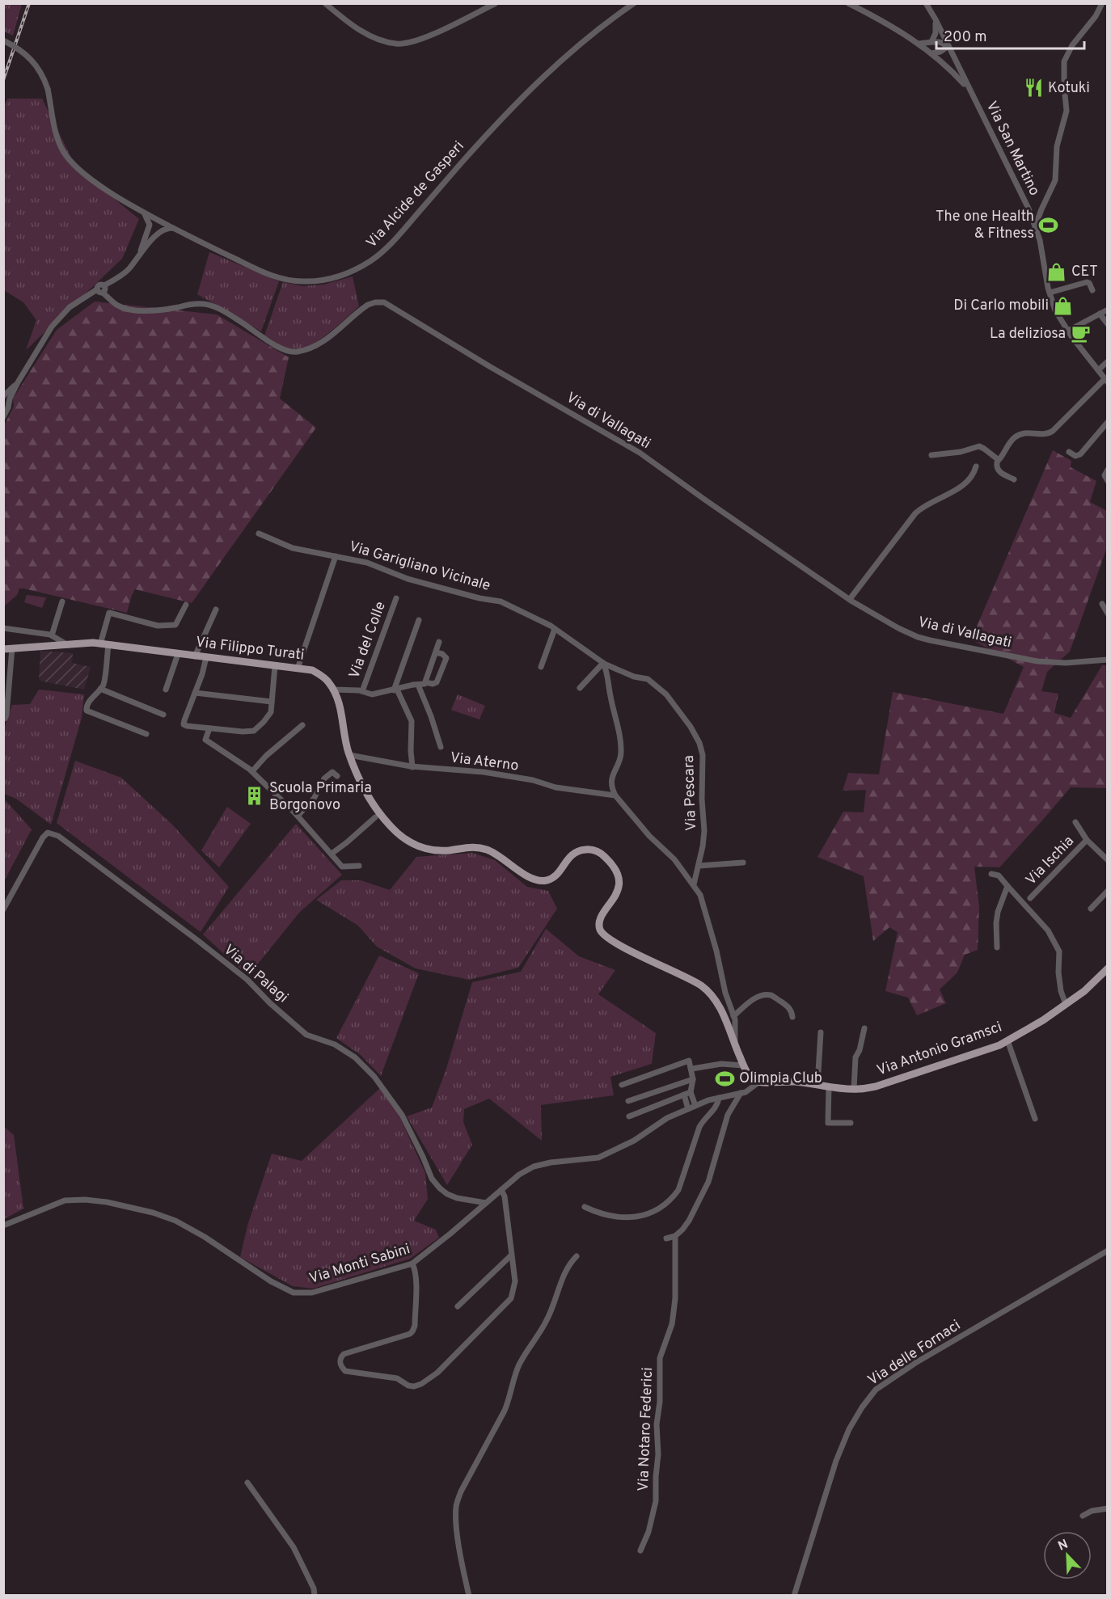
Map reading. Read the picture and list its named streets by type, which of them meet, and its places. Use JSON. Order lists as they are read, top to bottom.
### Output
{
  "streets": {
    "main road": ["Via Filippo Turati", "Via Antonio Gramsci"],
    "street": [
      "Via San Martino",
      "Via Alcide de Gasperi",
      "Via di Vallagati",
      "Via Garigliano Vicinale",
      "Via del Colle",
      "Via Aterno",
      "Via Pescara",
      "Via Ischia",
      "Via di Palagi",
      "Via Monti Sabini",
      "Via delle Fornaci",
      "Via Notaro Federici"
    ]
  },
  "crossings": [
    ["Via Garigliano Vicinale", "Via Pescara"],
    ["Via Filippo Turati", "Via Aterno"],
    ["Via di Palagi", "Via Monti Sabini"],
    ["Via Antonio Gramsci", "Via Monti Sabini"]
  ],
  "places": {
    "restaurant": ["Kotuki"],
    "sports": ["The one Health & Fitness", "Olimpia Club"],
    "shop": ["CET", "Di Carlo mobili"],
    "cafe": ["La deliziosa"],
    "building": ["Scuola Primaria Borgonovo"]
  },
  "scale_bar": "200 m",
  "north": "top left"
}
